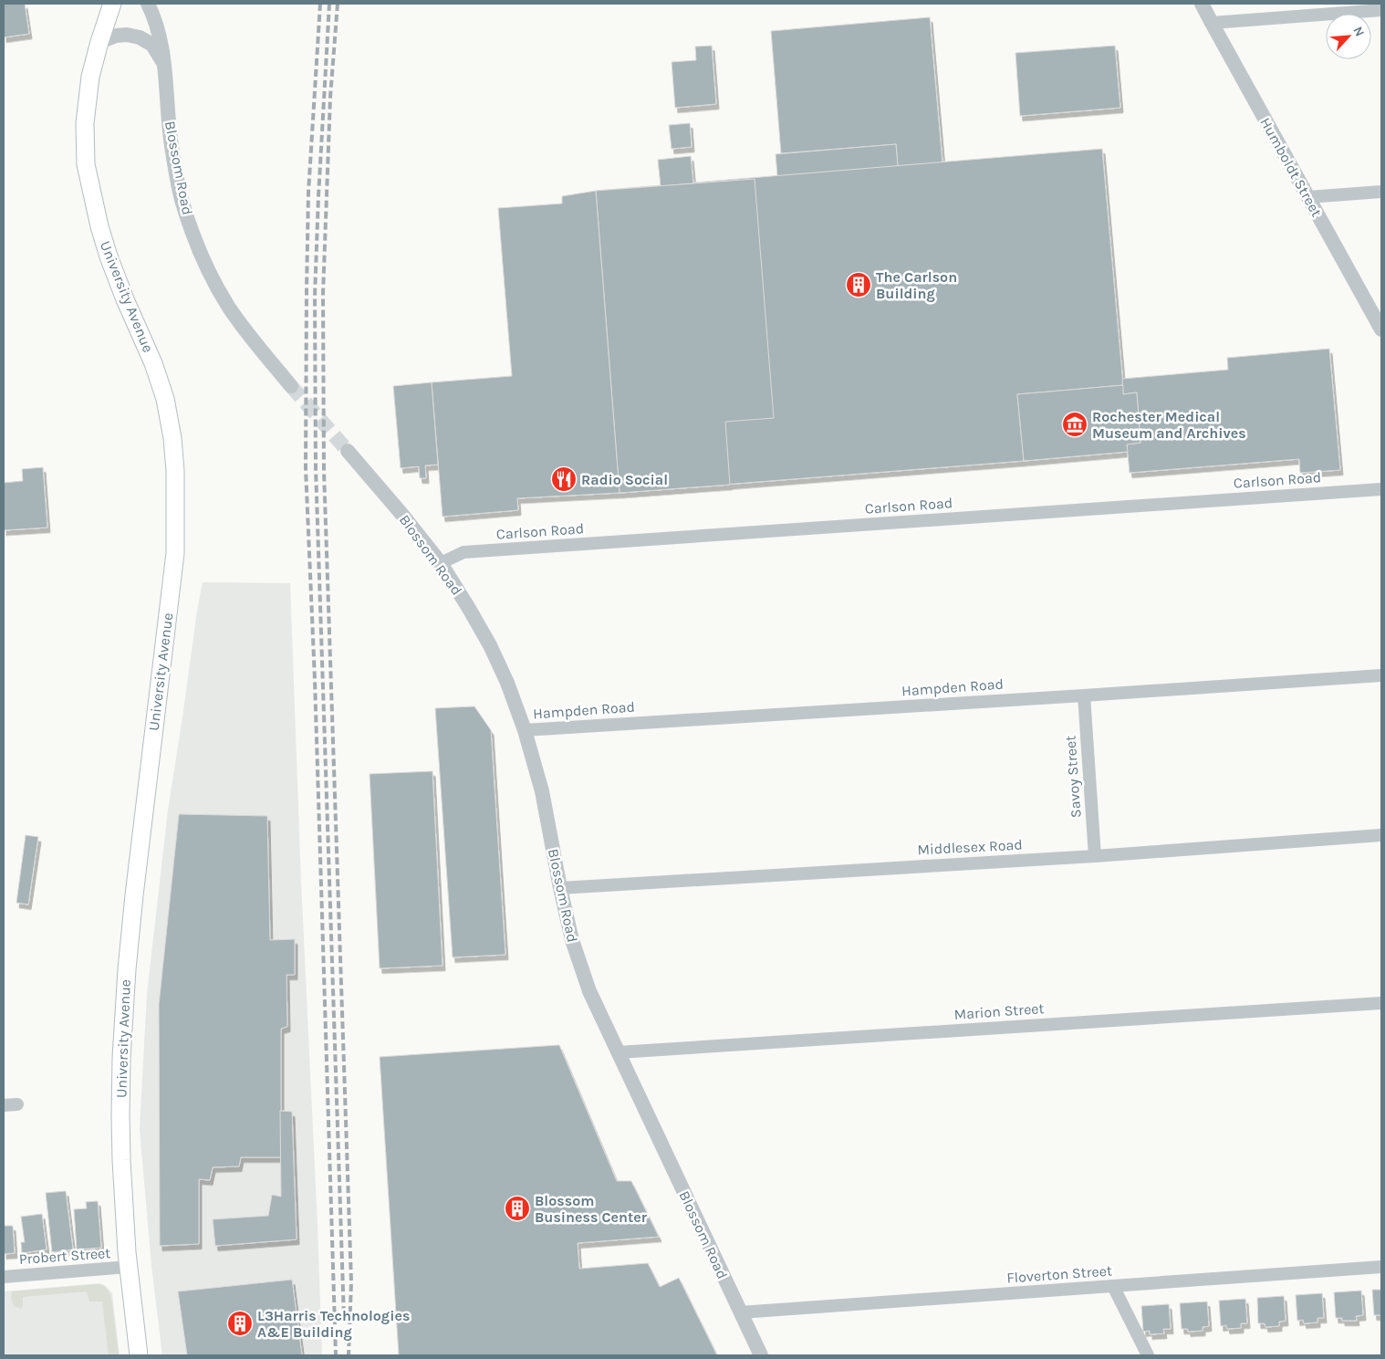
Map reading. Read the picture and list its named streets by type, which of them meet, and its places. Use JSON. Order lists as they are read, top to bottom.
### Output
{
  "streets": {
    "main road": ["University Avenue"],
    "street": [
      "Humboldt Street",
      "Blossom Road",
      "Carlson Road",
      "Hampden Road",
      "Savoy Street",
      "Middlesex Road",
      "Marion Street",
      "Probert Street",
      "Floverton Street"
    ]
  },
  "crossings": [
    ["Blossom Road", "Carlson Road"],
    ["Blossom Road", "Hampden Road"],
    ["Blossom Road", "Middlesex Road"],
    ["Blossom Road", "Marion Street"],
    ["Blossom Road", "Floverton Street"],
    ["University Avenue", "Probert Street"],
    ["Hampden Road", "Savoy Street"],
    ["Savoy Street", "Middlesex Road"]
  ],
  "places": {
    "building": ["The Carlson Building", "Blossom Business Center", "L3Harris Technologies A&E Building"],
    "museum": ["Rochester Medical Museum and Archives"],
    "restaurant": ["Radio Social"]
  },
  "north": "top right"
}
